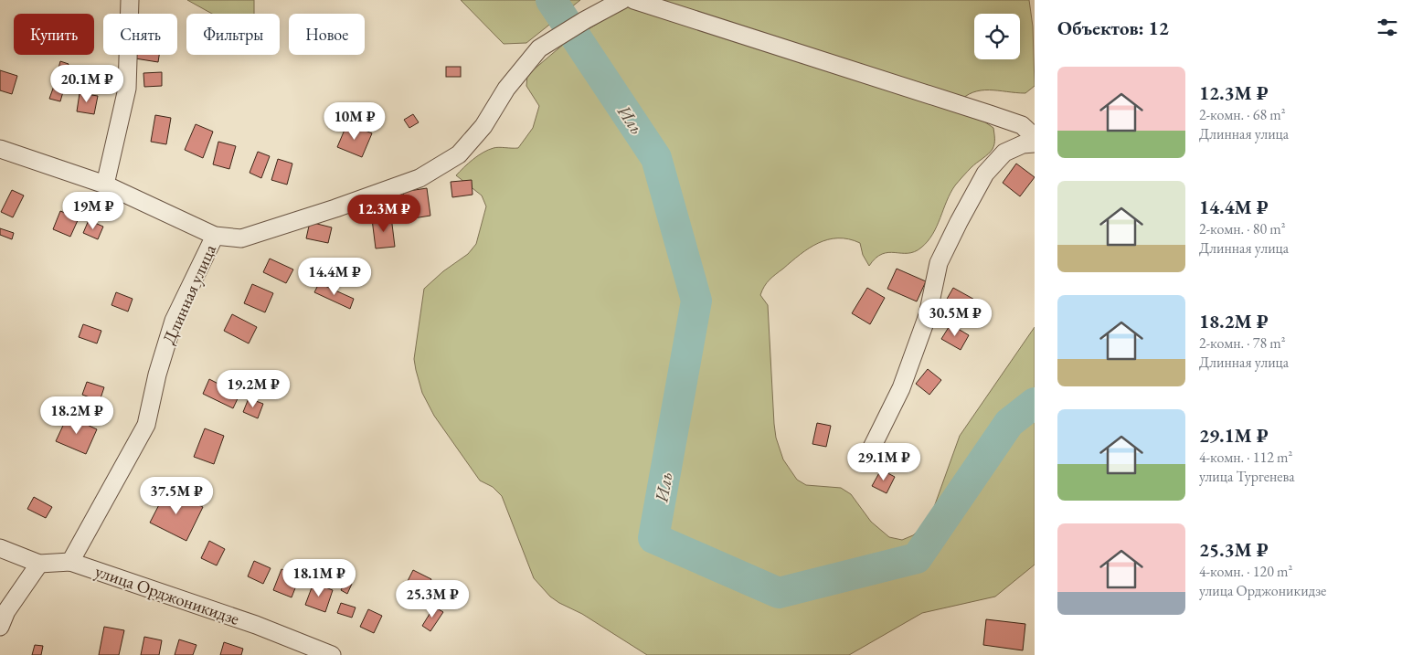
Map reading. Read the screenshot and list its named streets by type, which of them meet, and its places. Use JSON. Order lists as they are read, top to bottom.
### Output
{
  "streets": {
    "street": ["Длинная улица", "улица Орджоникидзе"]
  },
  "crossings": [
    ["Длинная улица", "улица Орджоникидзе"]
  ],
  "water": ["Иль"],
  "page": {
    "heading": "Объектов: 12",
    "chip": [
      "Купить",
      "Снять",
      "Фильтры",
      "Новое"
    ],
    "list": [
      {
        "name": "12.3M ₽",
        "note": "2-комн. · 68 m² · Длинная улица"
      },
      {
        "name": "14.4M ₽",
        "note": "2-комн. · 80 m² · Длинная улица"
      },
      {
        "name": "18.2M ₽",
        "note": "2-комн. · 78 m² · Длинная улица"
      },
      {
        "name": "29.1M ₽",
        "note": "4-комн. · 112 m² · улица Тургенева"
      },
      {
        "name": "25.3M ₽",
        "note": "4-комн. · 120 m² · улица Орджоникидзе"
      }
    ],
    "price": [
      "20.1M ₽",
      "10M ₽",
      "19M ₽",
      "12.3M ₽",
      "14.4M ₽",
      "30.5M ₽",
      "19.2M ₽",
      "18.2M ₽",
      "29.1M ₽",
      "37.5M ₽",
      "18.1M ₽",
      "25.3M ₽"
    ]
  }
}
